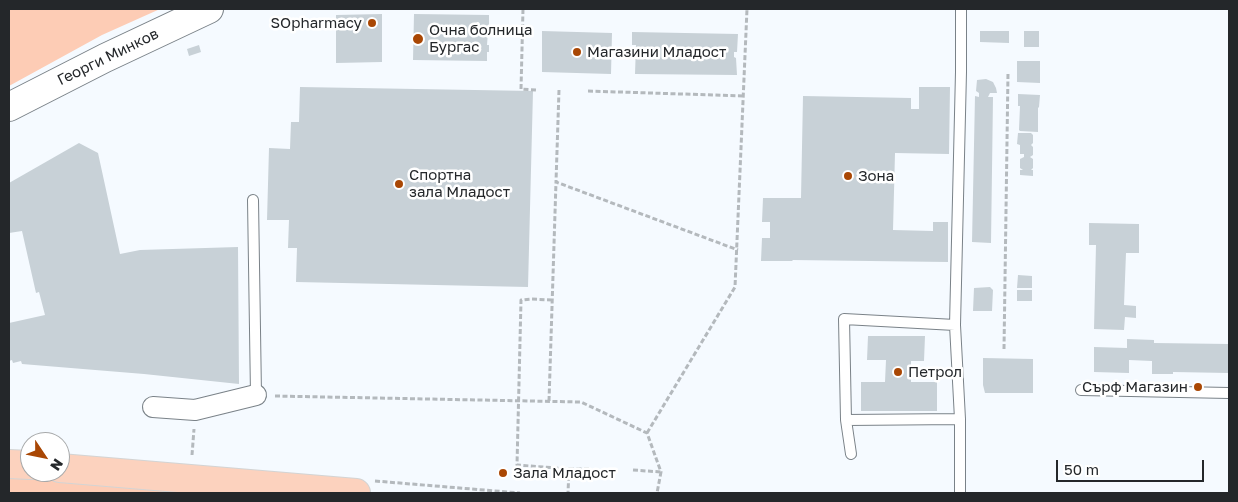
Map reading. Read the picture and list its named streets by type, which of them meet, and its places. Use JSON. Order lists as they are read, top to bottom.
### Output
{
  "streets": {
    "street": ["Георги Минков"]
  },
  "places": [
    "SOpharmacy",
    "Oчна болница Бургас",
    "Магазини Mладост",
    "Зона",
    "Спортна зала Младост",
    "Петрол",
    "Сърф Магазин",
    "Зала Младост"
  ],
  "scale_bar": "50 m",
  "north": "bottom right"
}
